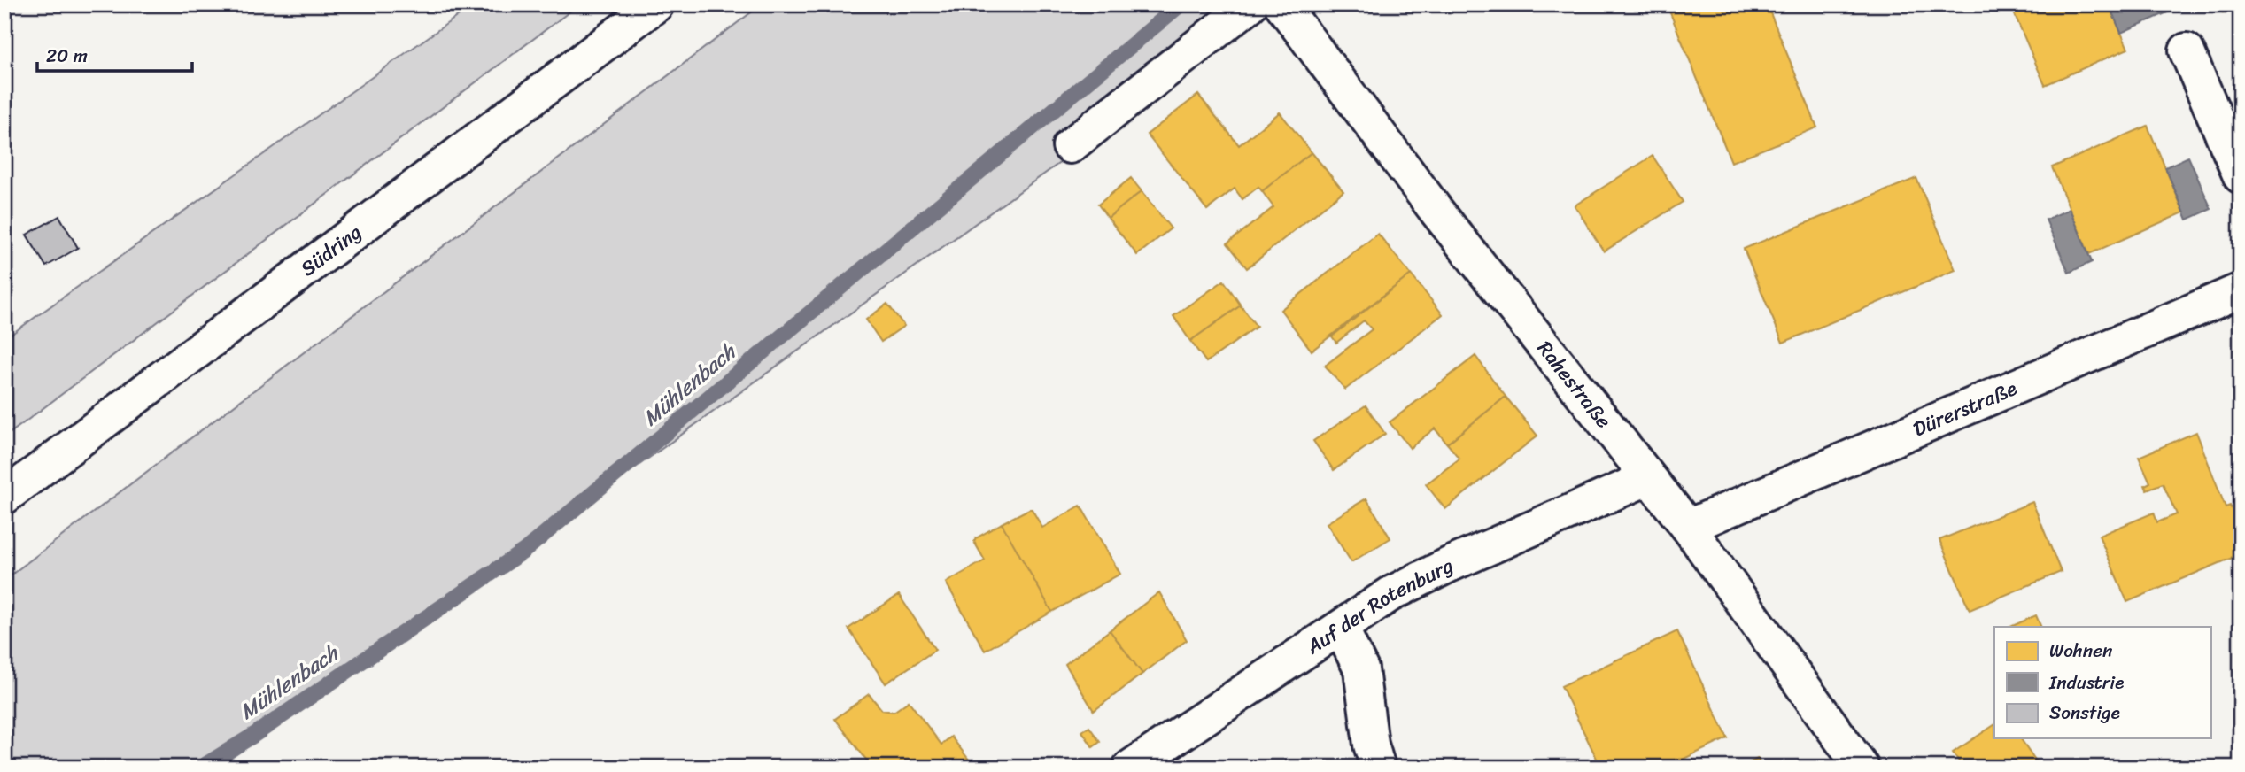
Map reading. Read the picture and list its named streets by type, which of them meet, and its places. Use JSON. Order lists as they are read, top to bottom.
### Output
{
  "streets": {
    "street": [
      "Südring",
      "Rahestraße",
      "Dürerstraße",
      "Auf der Rotenburg"
    ]
  },
  "crossings": [
    ["Rahestraße", "Dürerstraße"],
    ["Rahestraße", "Auf der Rotenburg"]
  ],
  "water": ["Mühlenbach"],
  "legend": ["Wohnen", "Industrie", "Sonstige"],
  "scale_bar": "20 m"
}
